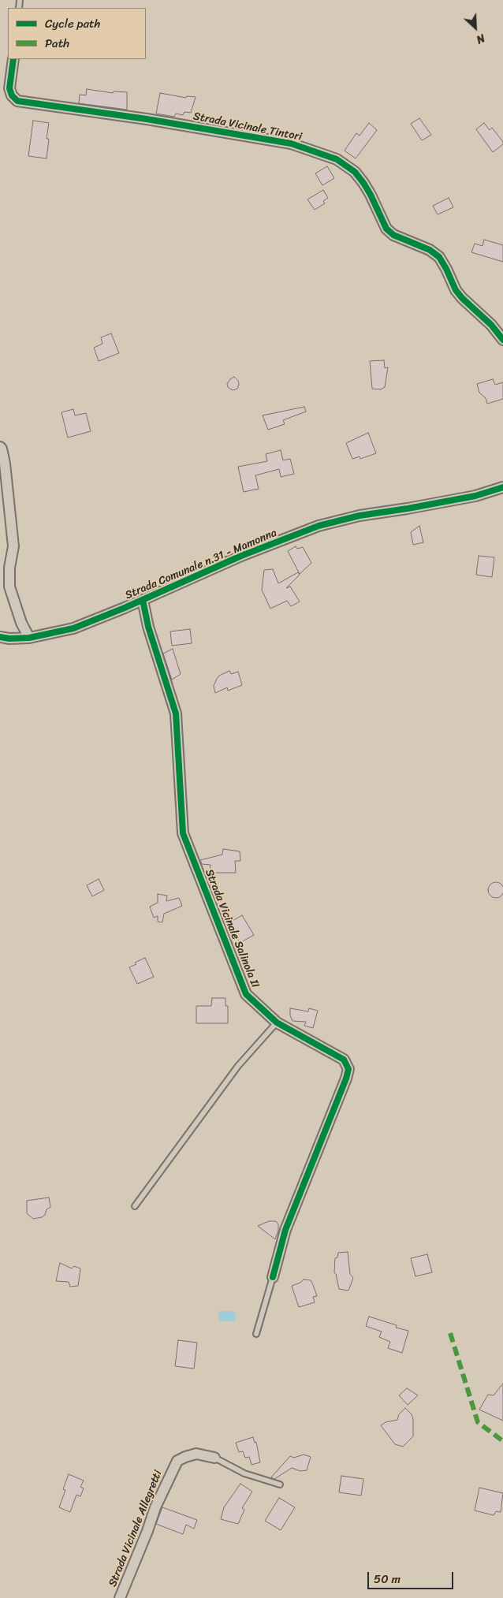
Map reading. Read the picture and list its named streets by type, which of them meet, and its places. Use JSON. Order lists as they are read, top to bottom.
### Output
{
  "streets": {
    "street": [
      "Strada Vicinale Tintori",
      "Strada Comunale n.31 - Mamonna",
      "Strada Vicinale Salinola II",
      "Strada Vicinale Allegretti"
    ]
  },
  "crossings": [
    ["Strada Comunale n.31 - Mamonna", "Strada Vicinale Salinola II"]
  ],
  "legend": ["Cycle path", "Path"],
  "scale_bar": "50 m",
  "north": "bottom right"
}
